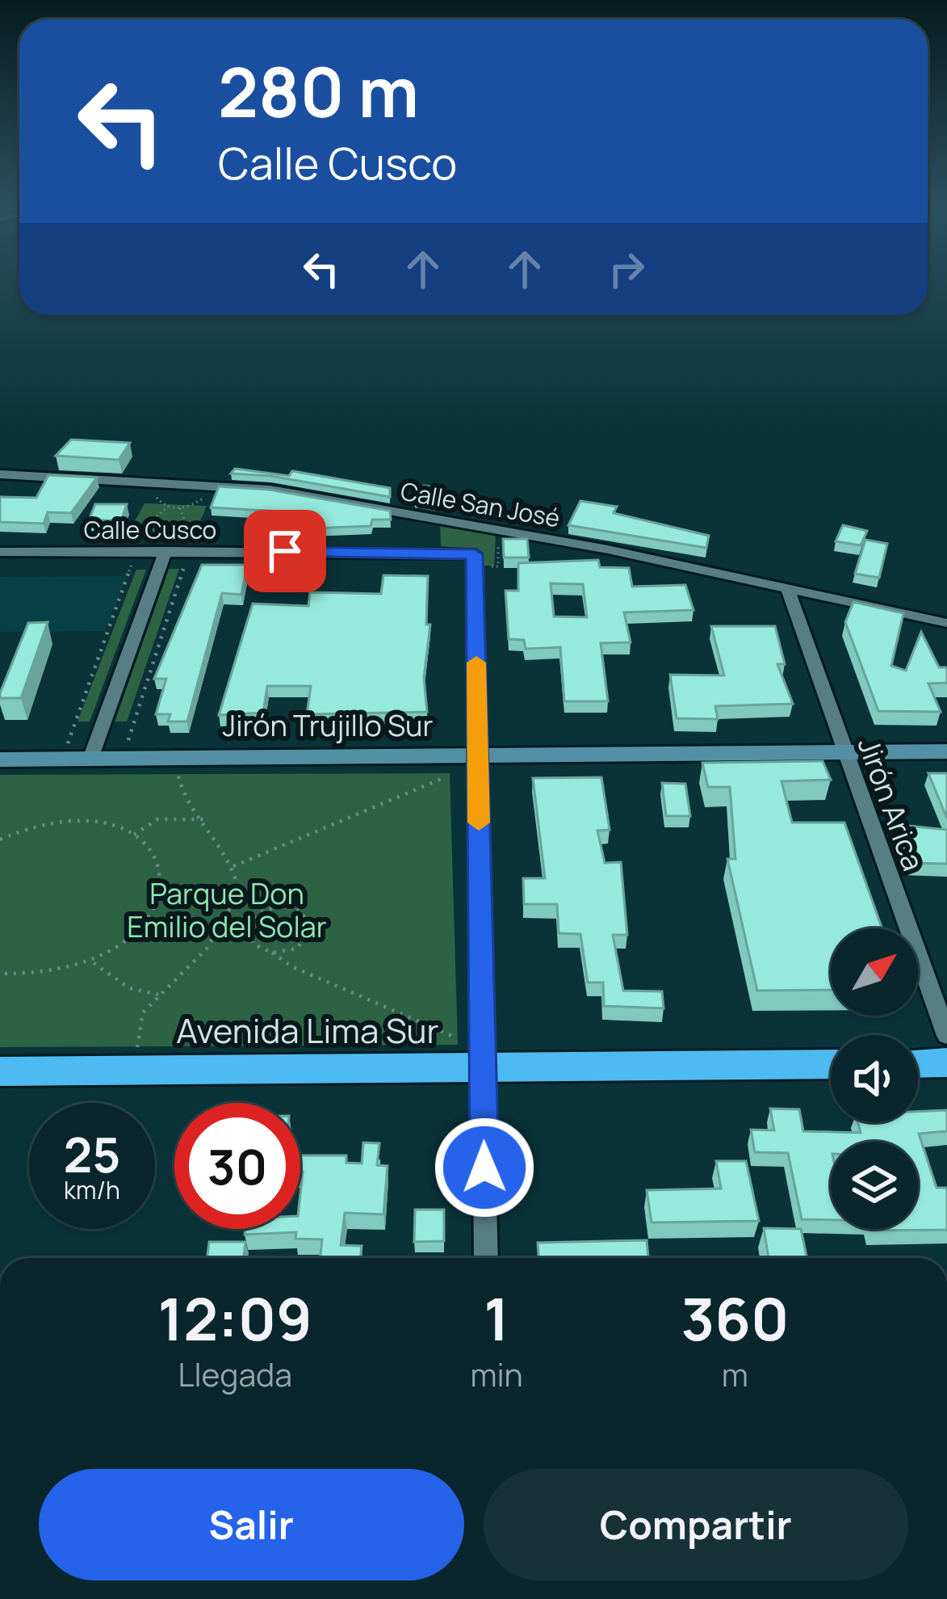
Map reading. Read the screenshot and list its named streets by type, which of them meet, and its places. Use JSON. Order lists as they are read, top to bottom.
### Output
{
  "streets": {
    "highway": ["Avenida Lima Sur"],
    "street": [
      "Calle San José",
      "Calle Cusco",
      "Jirón Trujillo Sur",
      "Jirón Arica"
    ]
  },
  "crossings": [
    ["Calle San José", "Jirón Arica"],
    ["Calle Cusco", "Jirón Trujillo Sur"],
    ["Jirón Trujillo Sur", "Jirón Arica"]
  ],
  "parks": ["Parque Don Emilio del Solar"],
  "north": "top right",
  "page": {
    "turn": ["280 m", "Calle Cusco"],
    "speed": "25 km/h",
    "limit": "30",
    "eta": [
      "12:09",
      "Llegada",
      "1",
      "min",
      "360",
      "m"
    ],
    "buttons": ["Salir", "Compartir"]
  }
}
